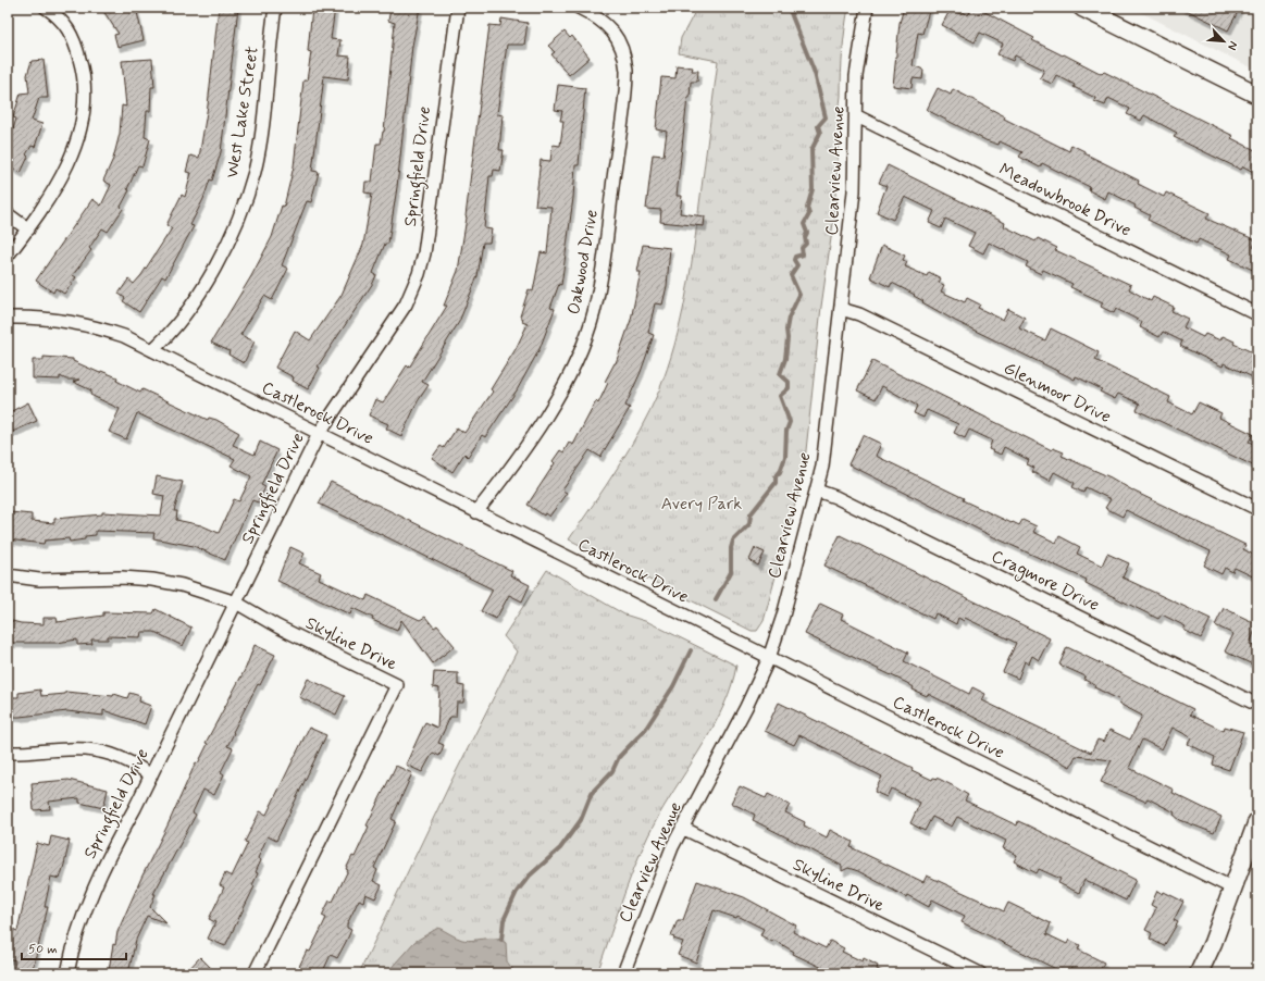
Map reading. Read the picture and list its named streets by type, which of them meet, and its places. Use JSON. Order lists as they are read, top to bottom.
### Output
{
  "streets": {
    "street": [
      "West Lake Street",
      "Springfield Drive",
      "Clearview Avenue",
      "Meadowbrook Drive",
      "Oakwood Drive",
      "Glenmoor Drive",
      "Castlerock Drive",
      "Cragmore Drive",
      "Skyline Drive"
    ]
  },
  "crossings": [
    ["West Lake Street", "Castlerock Drive"],
    ["Springfield Drive", "Castlerock Drive"],
    ["Springfield Drive", "Skyline Drive"],
    ["Clearview Avenue", "Meadowbrook Drive"],
    ["Clearview Avenue", "Glenmoor Drive"],
    ["Clearview Avenue", "Castlerock Drive"],
    ["Clearview Avenue", "Cragmore Drive"],
    ["Clearview Avenue", "Skyline Drive"],
    ["Oakwood Drive", "Castlerock Drive"]
  ],
  "parks": ["Avery Park"],
  "scale_bar": "50 m",
  "north": "bottom right"
}
